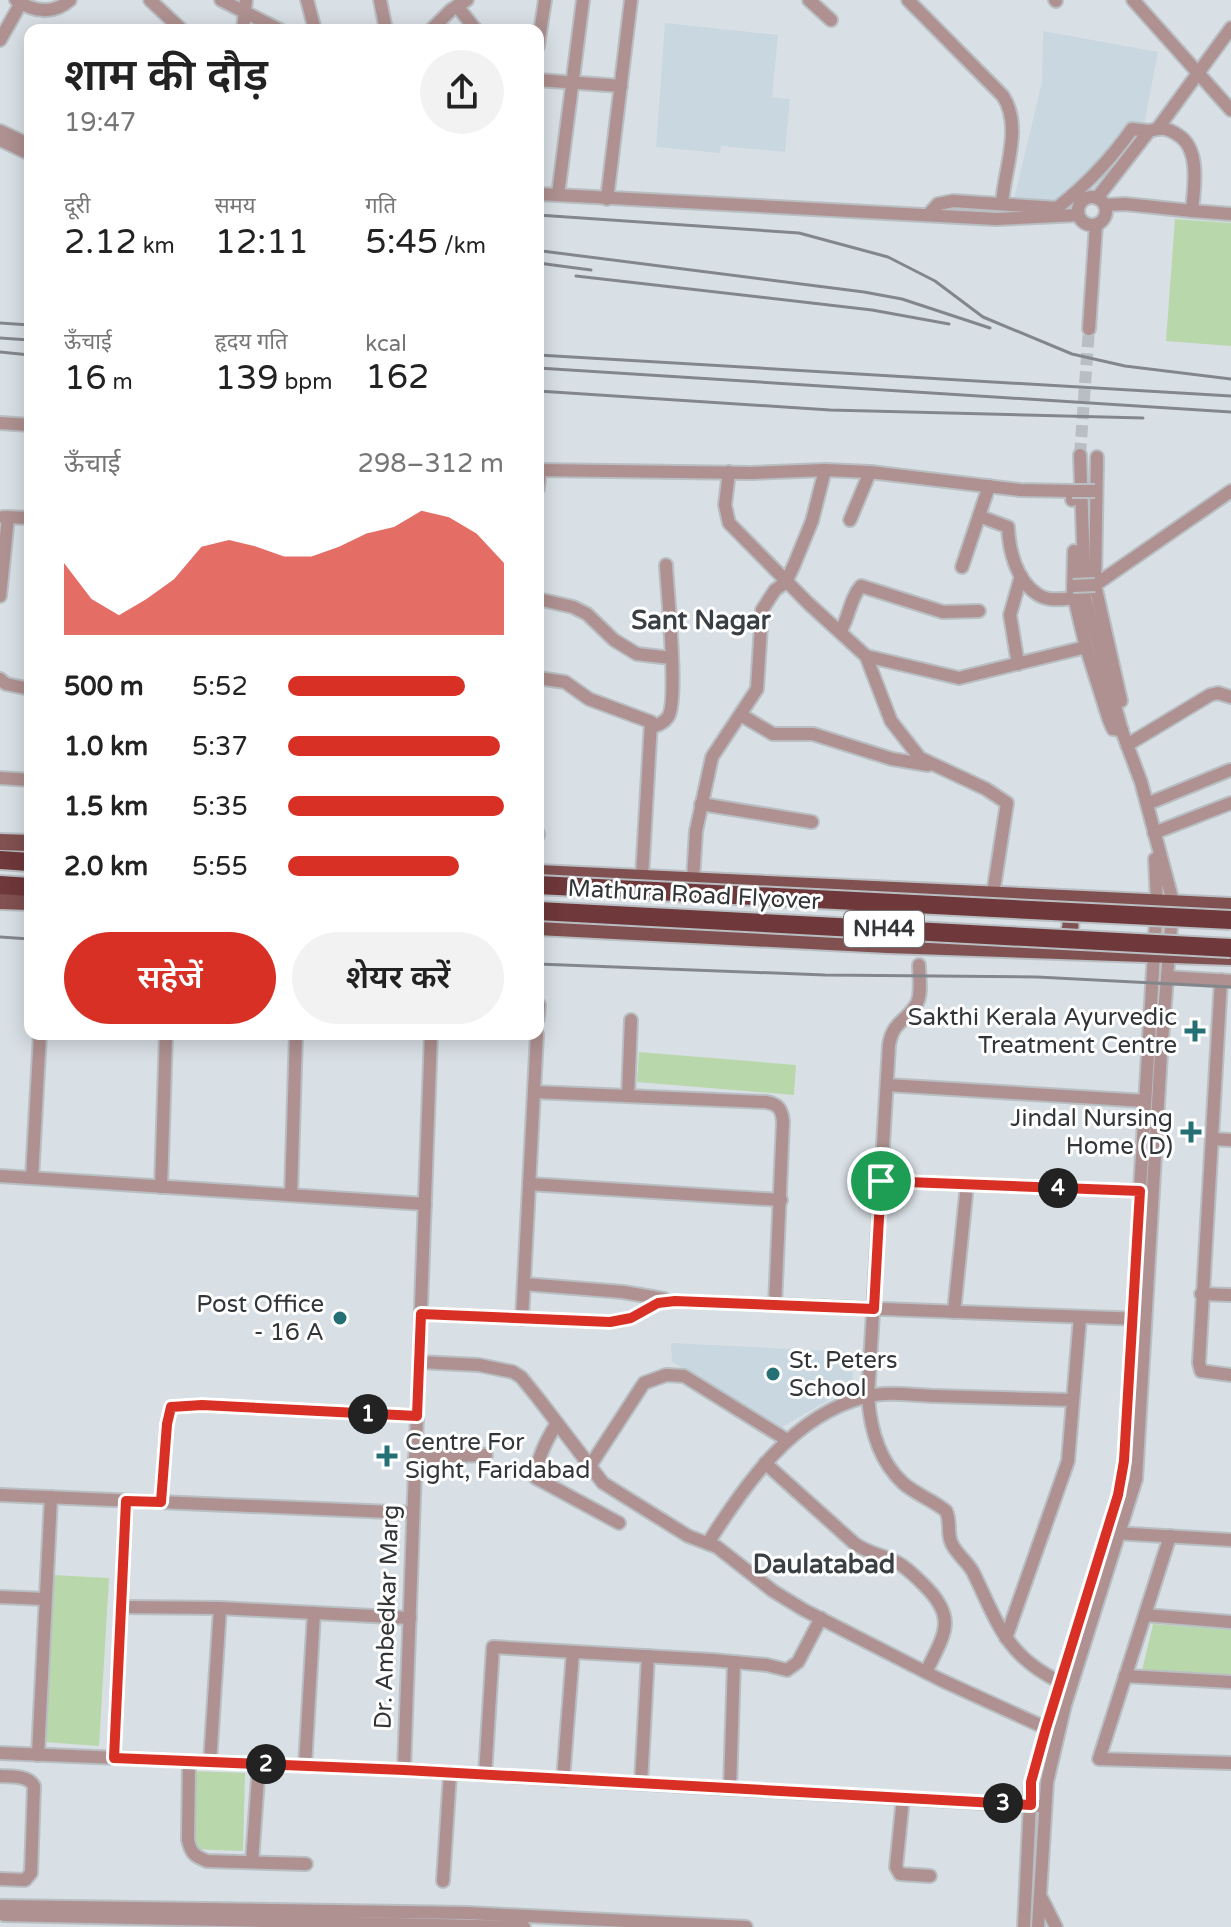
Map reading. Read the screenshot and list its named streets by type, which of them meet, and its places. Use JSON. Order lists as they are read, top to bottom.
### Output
{
  "streets": {
    "highway": ["Mathura Road Flyover", "NH44"],
    "street": ["Dr. Ambedkar Marg"]
  },
  "districts": ["Sant Nagar", "Daulatabad"],
  "places": {
    "health": ["Sakthi Kerala Ayurvedic Treatment Centre", "Jindal Nursing Home (D)", "Centre For Sight, Faridabad"],
    "other": ["Post Office - 16 A", "St. Peters School"]
  },
  "page": {
    "heading": ["शाम की दौड़", "19:47"],
    "stats": [
      ["दूरी", "2.12 km"],
      ["समय", "12:11"],
      ["गति", "5:45 /km"],
      ["ऊँचाई", "16 m"],
      ["हृदय गति", "139 bpm"],
      ["kcal", "162"]
    ],
    "chart": ["ऊँचाई", "298–312 m"],
    "list": [
      {
        "name": "500 m",
        "note": "5:52"
      },
      {
        "name": "1.0 km",
        "note": "5:37"
      },
      {
        "name": "1.5 km",
        "note": "5:35"
      },
      {
        "name": "2.0 km",
        "note": "5:55"
      }
    ],
    "buttons": ["सहेजें", "शेयर करें"],
    "pins": [
      "4",
      "1",
      "2",
      "3"
    ]
  }
}
